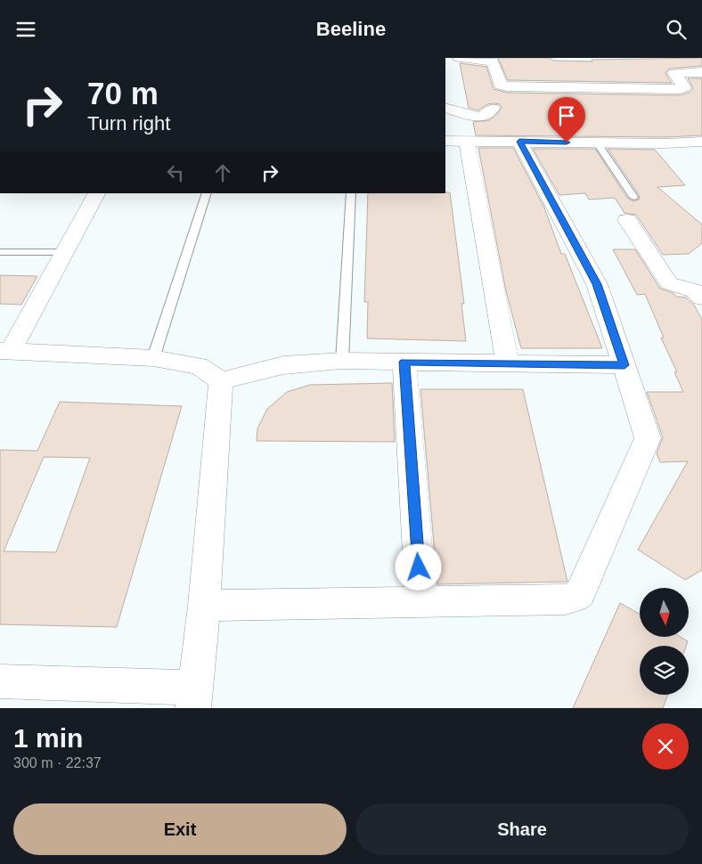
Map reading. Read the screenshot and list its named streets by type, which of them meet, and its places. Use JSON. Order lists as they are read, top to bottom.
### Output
{
  "north": "bottom",
  "page": {
    "header": "Beeline",
    "turn": ["70 m", "Turn right"],
    "heading": ["1 min", "300 m · 22:37"],
    "buttons": ["Exit", "Share"]
  }
}
